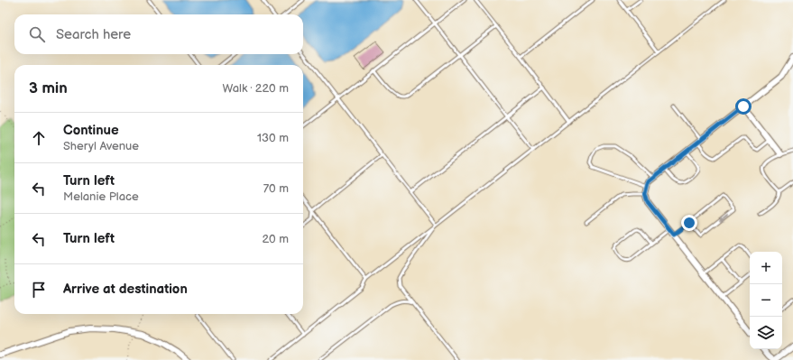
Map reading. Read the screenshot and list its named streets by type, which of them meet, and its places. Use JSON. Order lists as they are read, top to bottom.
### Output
{
  "page": {
    "search": "Search here",
    "heading": ["3 min", "Walk · 220 m"],
    "list": [
      ["Continue", "Sheryl Avenue", "130 m"],
      ["Turn left", "Melanie Place", "70 m"],
      ["Turn left", "20 m"],
      "Arrive at destination"
    ],
    "map_buttons": ["+", "−"]
  }
}
